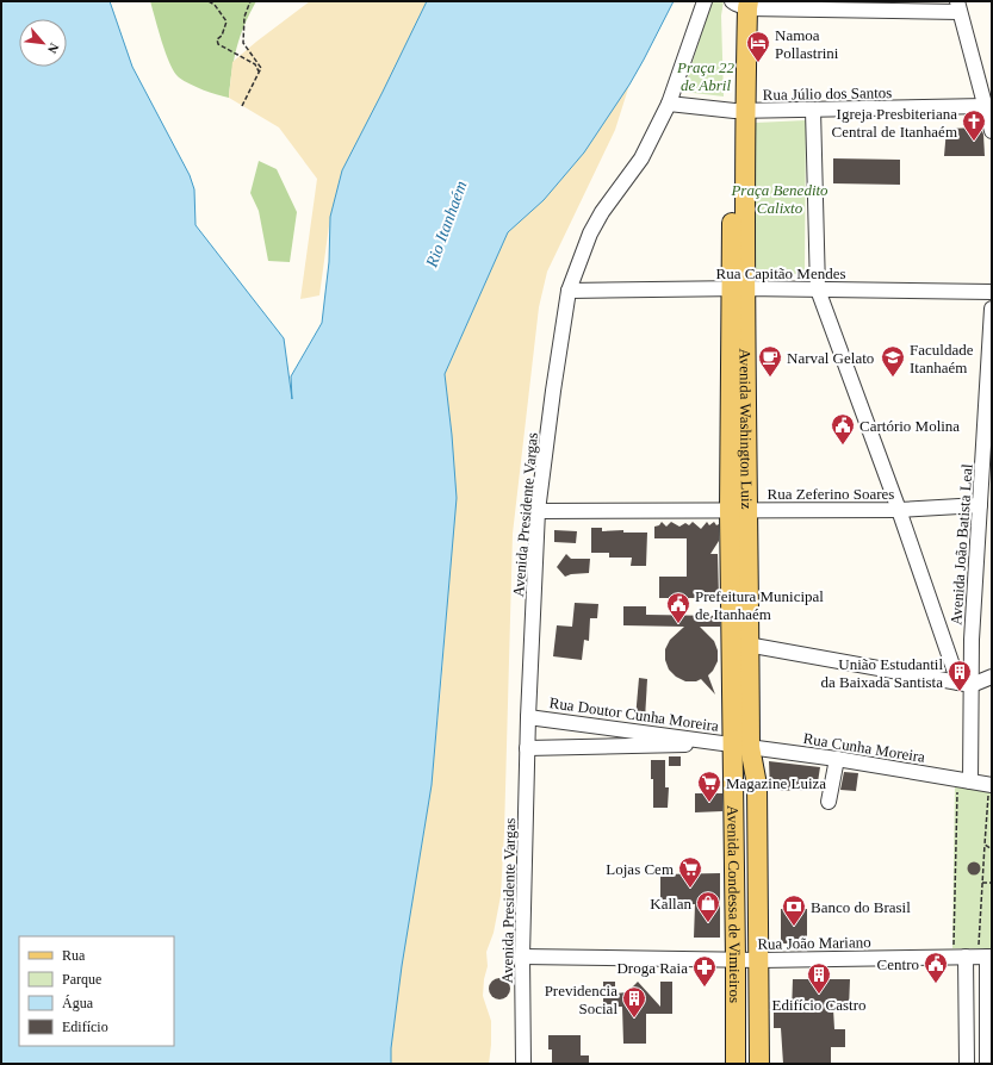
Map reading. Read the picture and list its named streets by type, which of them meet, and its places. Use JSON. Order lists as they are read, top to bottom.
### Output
{
  "streets": {
    "main road": ["Avenida Washington Luiz", "Avenida Condessa de Vimieiros"],
    "street": [
      "Rua Júlio dos Santos",
      "Rua Capitão Mendes",
      "Rua Zeferino Soares",
      "Avenida Presidente Vargas",
      "Avenida João Batista Leal",
      "Rua Doutor Cunha Moreira",
      "Rua Cunha Moreira",
      "Rua João Mariano"
    ]
  },
  "crossings": [
    ["Rua Júlio dos Santos", "Avenida Washington Luiz"],
    ["Rua Júlio dos Santos", "Avenida Presidente Vargas"],
    ["Rua Capitão Mendes", "Avenida Washington Luiz"],
    ["Rua Capitão Mendes", "Avenida Presidente Vargas"],
    ["Avenida Washington Luiz", "Rua Zeferino Soares"],
    ["Avenida Washington Luiz", "Rua Doutor Cunha Moreira"],
    ["Avenida Washington Luiz", "Rua Cunha Moreira"],
    ["Avenida Washington Luiz", "Avenida Condessa de Vimieiros"],
    ["Rua Zeferino Soares", "Avenida Presidente Vargas"],
    ["Rua Zeferino Soares", "Avenida João Batista Leal"],
    ["Avenida Presidente Vargas", "Rua Doutor Cunha Moreira"],
    ["Avenida Presidente Vargas", "Rua João Mariano"],
    ["Avenida João Batista Leal", "Rua Cunha Moreira"],
    ["Rua Doutor Cunha Moreira", "Rua Cunha Moreira"],
    ["Rua Doutor Cunha Moreira", "Avenida Condessa de Vimieiros"],
    ["Rua Cunha Moreira", "Avenida Condessa de Vimieiros"],
    ["Avenida Condessa de Vimieiros", "Rua João Mariano"]
  ],
  "water": ["Rio Itanhaém"],
  "parks": ["Praça 22 de Abril", "Praça Benedito Calixto"],
  "places": {
    "hotel": ["Namoa Pollastrini"],
    "church": ["Igreja Presbiteriana Central de Itanhaém"],
    "cafe": ["Narval Gelato"],
    "school or university": ["Faculdade Itanhaém"],
    "public building": ["Cartório Molina", "Prefeitura Municipal de Itanhaém", "Centro"],
    "building": ["União Estudantil da Baixada Santista", "Edifício Castro", "Previdencia Social"],
    "supermarket": ["Magazine Luiza", "Lojas Cem"],
    "shop": ["Kallan"],
    "bank": ["Banco do Brasil"],
    "pharmacy": ["Droga Raia"]
  },
  "legend": [
    "Rua",
    "Parque",
    "Água",
    "Edifício"
  ],
  "north": "bottom right"
}
